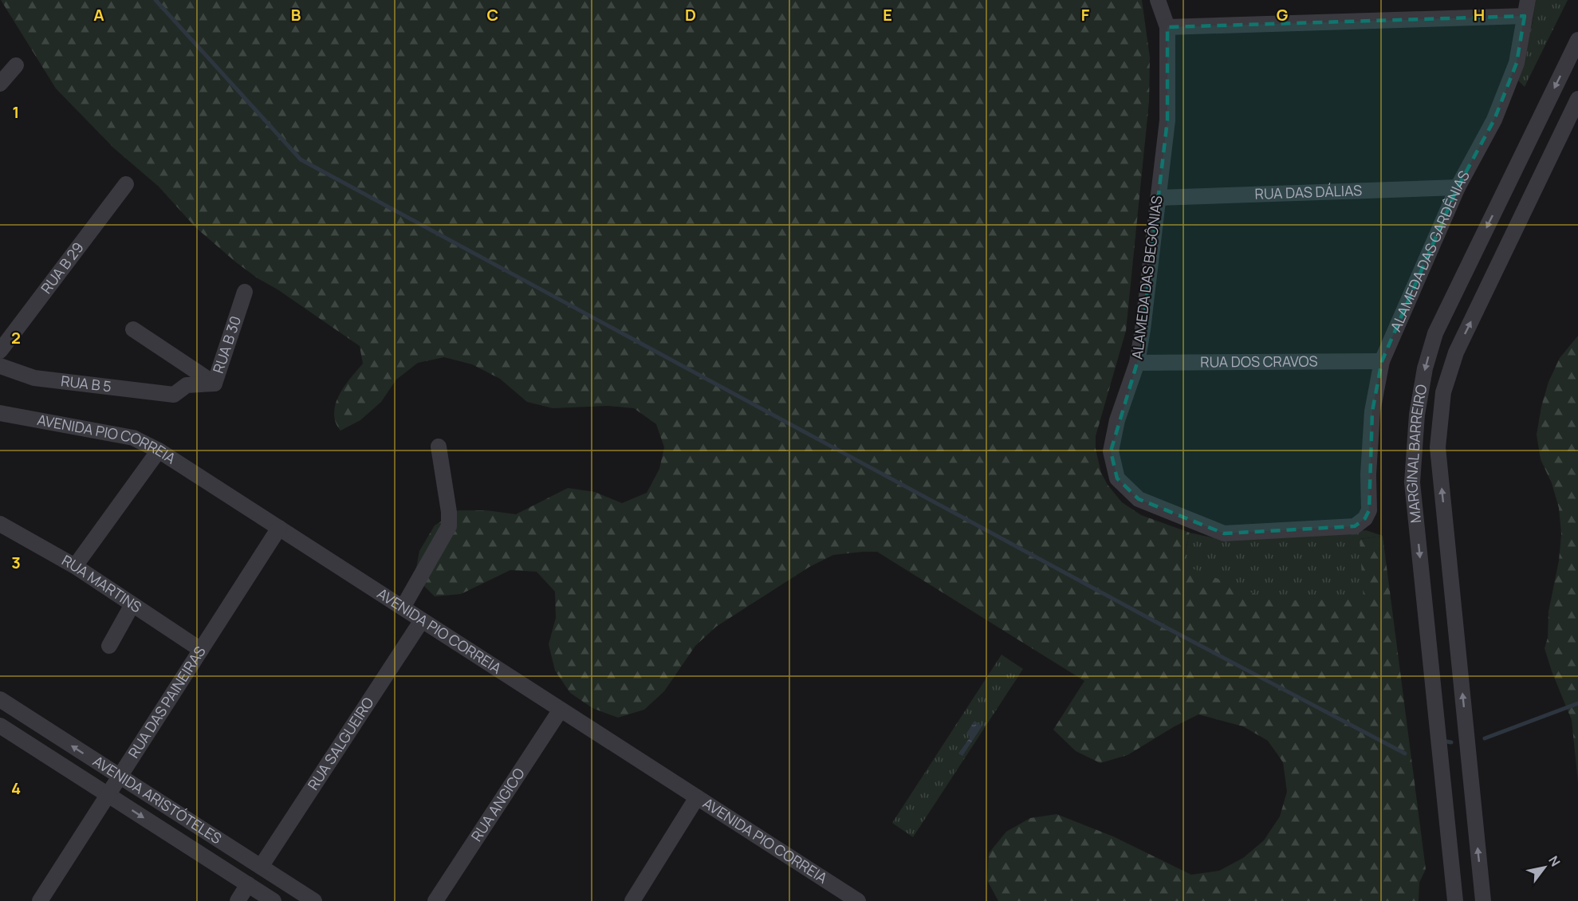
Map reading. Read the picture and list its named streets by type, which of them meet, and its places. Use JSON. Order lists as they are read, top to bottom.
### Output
{
  "streets": {
    "street": [
      "RUA DAS DÁLIAS",
      "ALAMEDA DAS GARDÊNIAS",
      "RUA B 29",
      "ALAMEDA DAS BEGÔNIAS",
      "RUA B 30",
      "RUA DOS CRAVOS",
      "RUA B 5",
      "AVENIDA PIO CORREIA",
      "MARGINAL BARREIRO",
      "RUA MARTINS",
      "RUA DAS PAINEIRAS",
      "RUA SALGUEIRO",
      "AVENIDA ARISTÓTELES",
      "RUA ANGICO"
    ]
  },
  "crossings": [
    ["RUA DAS DÁLIAS", "ALAMEDA DAS GARDÊNIAS"],
    ["RUA DAS DÁLIAS", "ALAMEDA DAS BEGÔNIAS"],
    ["ALAMEDA DAS GARDÊNIAS", "ALAMEDA DAS BEGÔNIAS"],
    ["ALAMEDA DAS GARDÊNIAS", "RUA DOS CRAVOS"],
    ["ALAMEDA DAS BEGÔNIAS", "RUA DOS CRAVOS"],
    ["RUA B 30", "RUA B 5"],
    ["AVENIDA PIO CORREIA", "RUA DAS PAINEIRAS"],
    ["AVENIDA PIO CORREIA", "RUA SALGUEIRO"],
    ["AVENIDA PIO CORREIA", "RUA ANGICO"],
    ["RUA MARTINS", "RUA DAS PAINEIRAS"],
    ["RUA DAS PAINEIRAS", "AVENIDA ARISTÓTELES"],
    ["RUA SALGUEIRO", "AVENIDA ARISTÓTELES"]
  ],
  "north": "top right",
  "grid": {
    "columns": [
      "A",
      "B",
      "C",
      "D",
      "E",
      "F",
      "G",
      "H"
    ],
    "rows": [
      "1",
      "2",
      "3",
      "4"
    ]
  }
}
